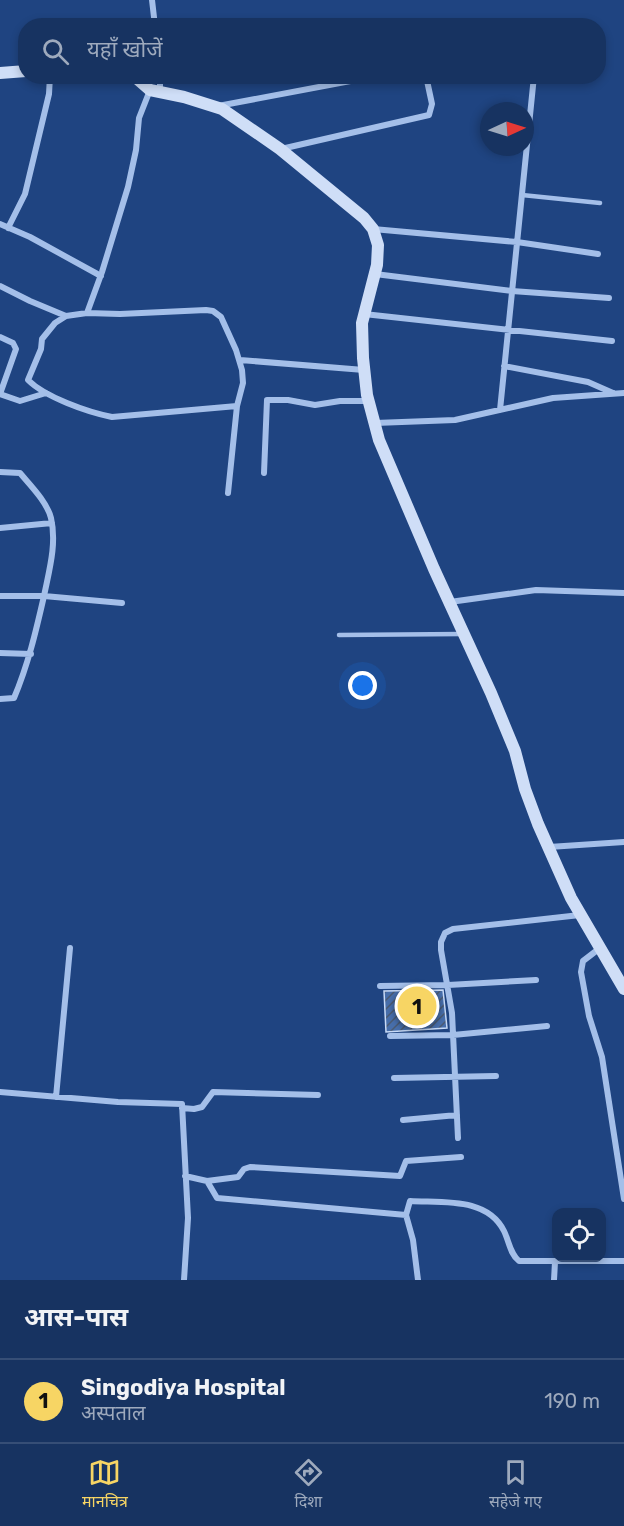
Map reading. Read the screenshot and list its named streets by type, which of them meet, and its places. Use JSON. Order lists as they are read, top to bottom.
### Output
{
  "north": "right",
  "page": {
    "search": "यहाँ खोजें",
    "pins": "1",
    "heading": "आस-पास",
    "list": [
      {
        "mark": "1",
        "name": "Singodiya Hospital",
        "note": "अस्पताल",
        "value": "190 m"
      }
    ],
    "nav": ["मानचित्र", "दिशा", "सहेजे गए"]
  }
}
